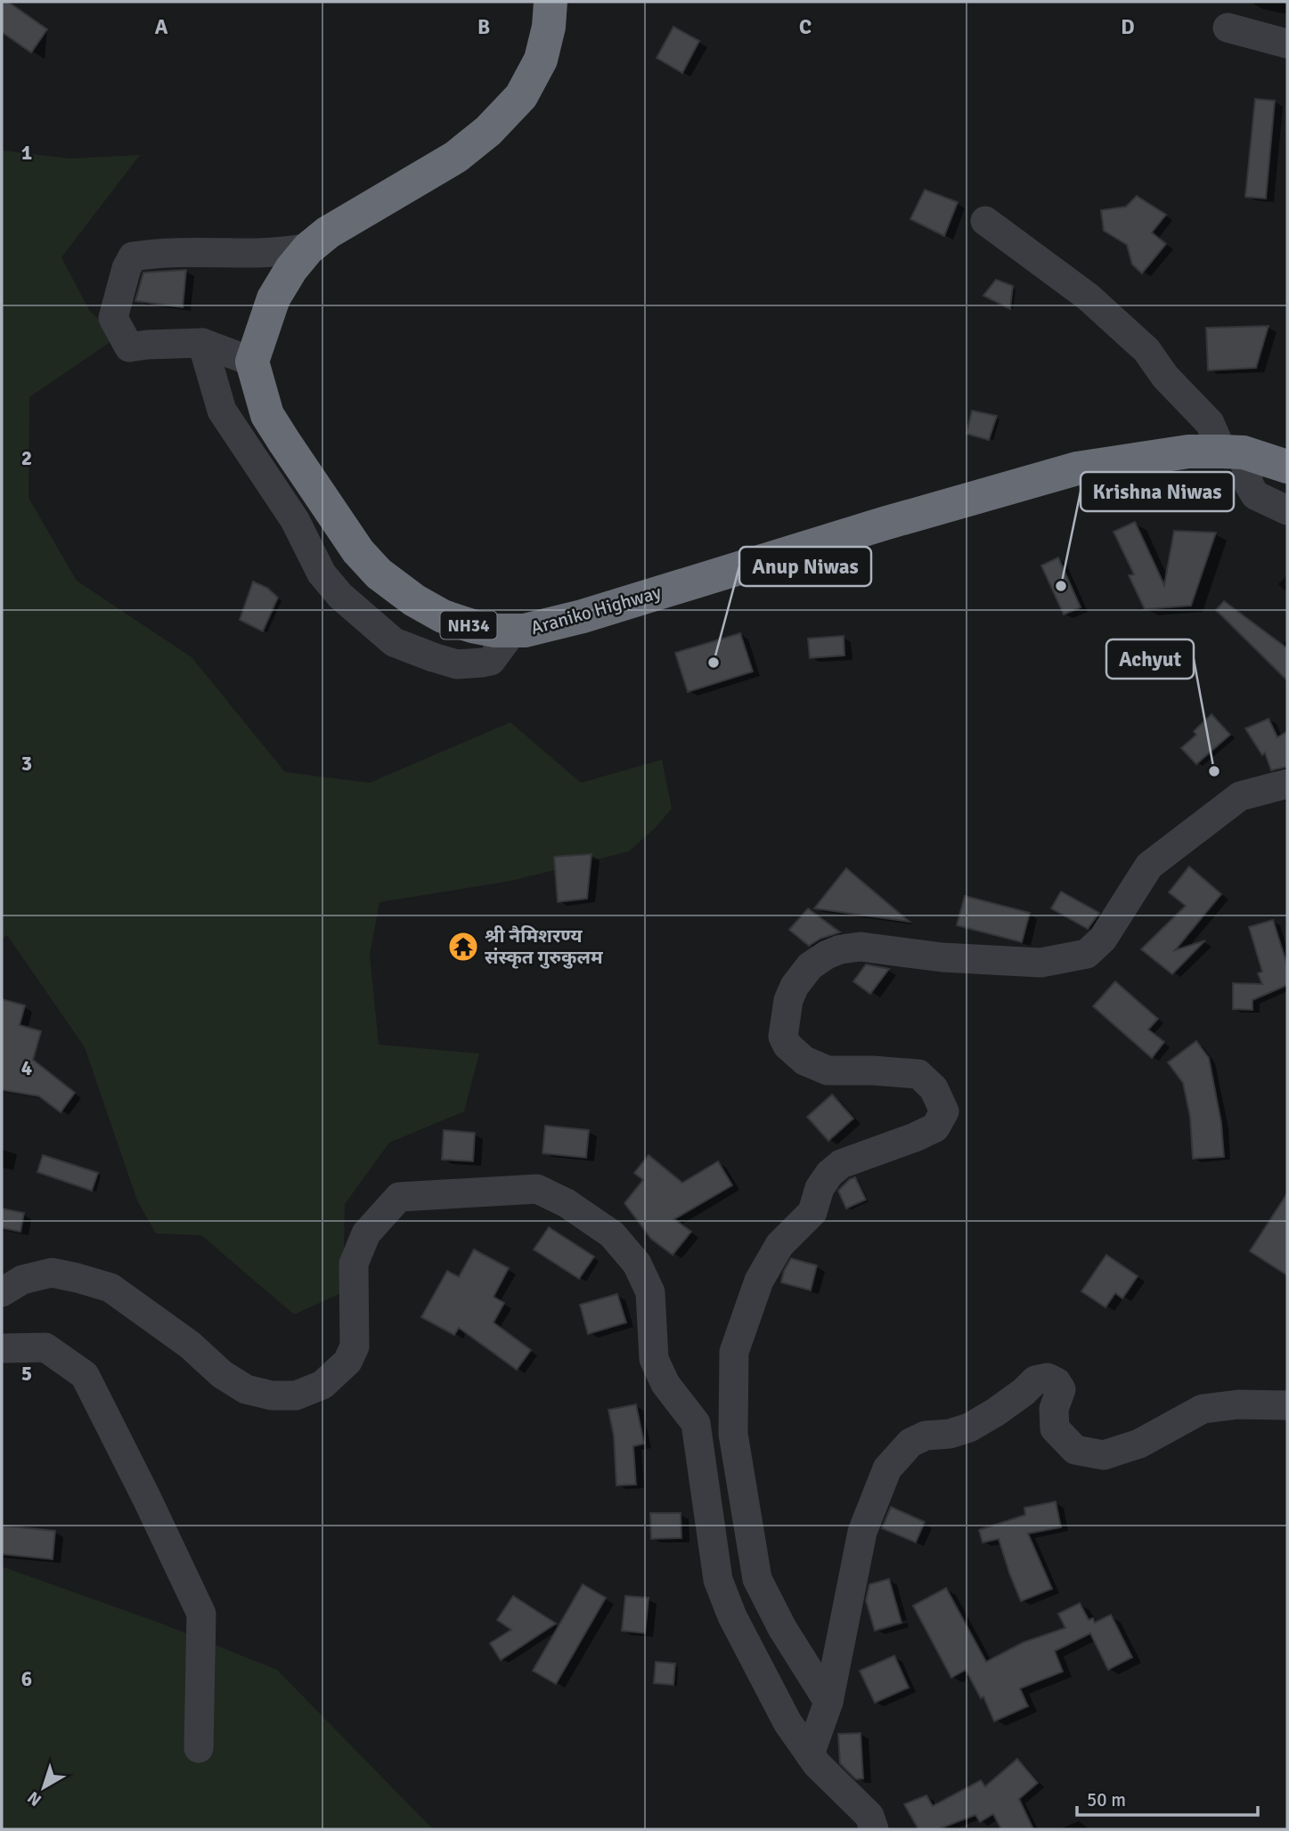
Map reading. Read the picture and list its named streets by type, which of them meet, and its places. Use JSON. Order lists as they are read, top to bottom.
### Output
{
  "streets": {
    "highway": ["Araniko Highway", "NH34"]
  },
  "places": {
    "other": ["Krishna Niwas", "Anup Niwas", "Achyut"],
    "temple": ["श्री नैमिशरण्य संस्कृत गुरुकुलम"]
  },
  "scale_bar": "50 m",
  "north": "bottom left",
  "grid": {
    "columns": [
      "A",
      "B",
      "C",
      "D"
    ],
    "rows": [
      "1",
      "2",
      "3",
      "4",
      "5",
      "6"
    ]
  }
}
